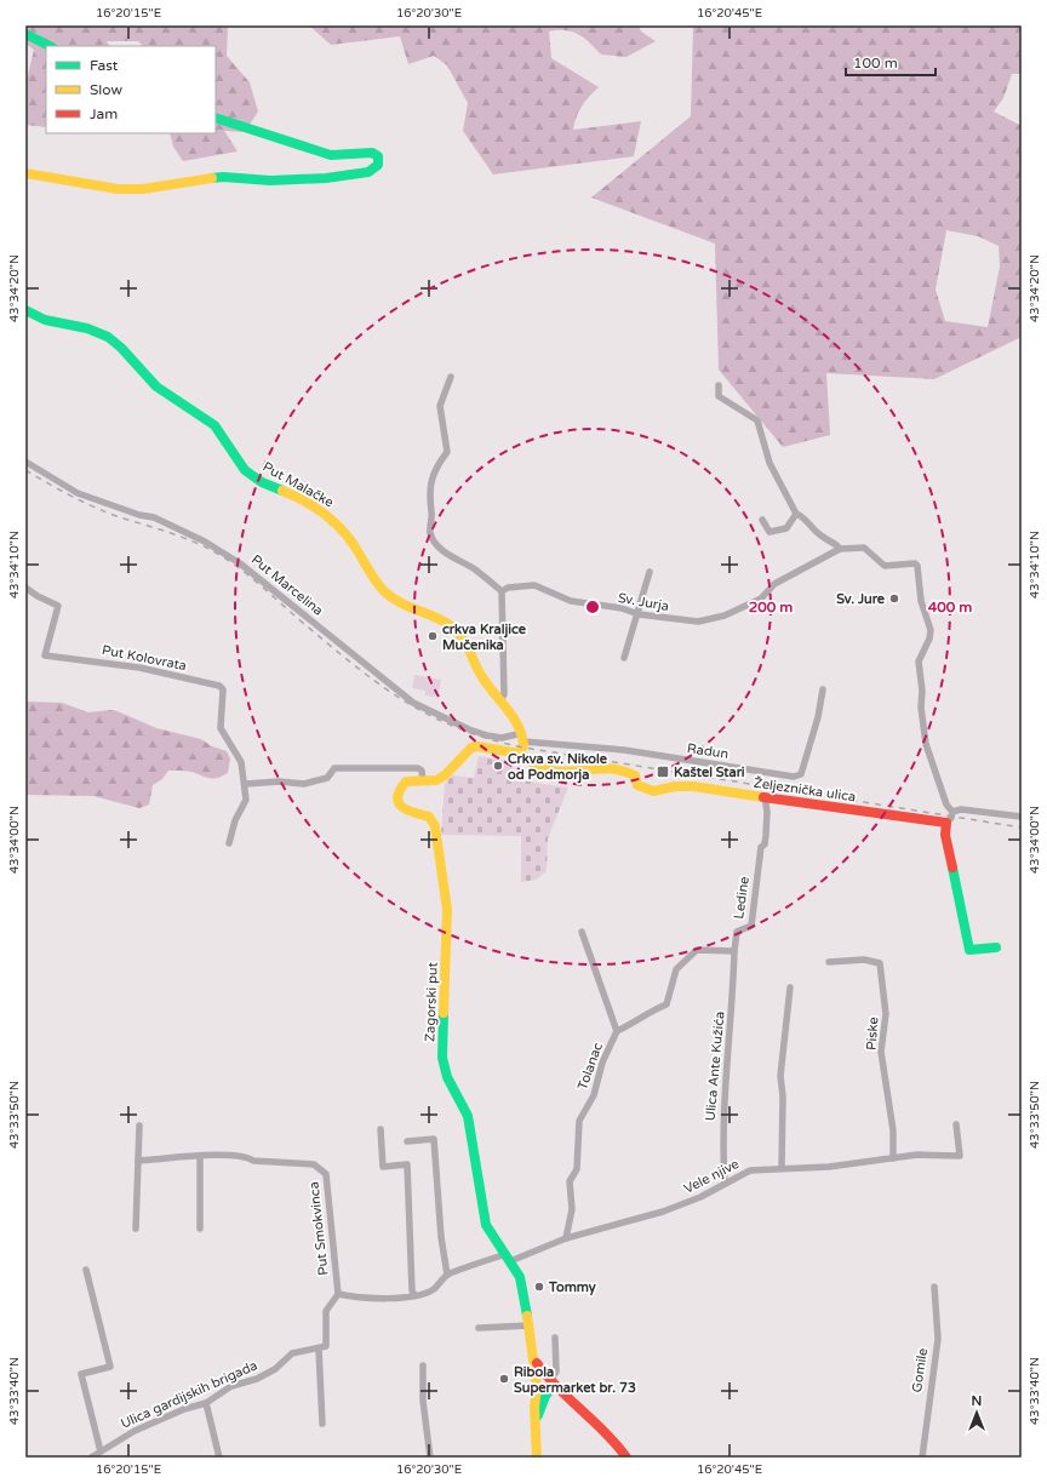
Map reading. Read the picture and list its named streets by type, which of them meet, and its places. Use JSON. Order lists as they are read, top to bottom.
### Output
{
  "streets": {
    "main road": ["Put Malačke", "Željeznička ulica", "Zagorski put"],
    "street": [
      "Put Marcelina",
      "Sv. Jurja",
      "Put Kolovrata",
      "Radun",
      "Ledine",
      "Piske",
      "Tolanac",
      "Ulica Ante Kužića",
      "Vele njive",
      "Put Smokvinca",
      "Gomile",
      "Ulica gardijskih brigada"
    ]
  },
  "crossings": [
    ["Put Malačke", "Put Marcelina"],
    ["Put Malačke", "Radun"],
    ["Put Marcelina", "Radun"],
    ["Željeznička ulica", "Ledine"],
    ["Željeznička ulica", "Zagorski put"],
    ["Ledine", "Ulica Ante Kužića"],
    ["Zagorski put", "Vele njive"],
    ["Piske", "Vele njive"],
    ["Tolanac", "Vele njive"],
    ["Ulica Ante Kužića", "Vele njive"]
  ],
  "places": {
    "other": [
      "Sv. Jure",
      "crkva Kraljice Mučenika",
      "Crkva sv. Nikole od Podmorja",
      "Tommy",
      "Ribola Supermarket br. 73"
    ],
    "transit": ["Kaštel Stari"]
  },
  "legend": ["Fast", "Slow", "Jam"],
  "scale_bar": "100 m",
  "north": "top",
  "coordinates": [
    "16°20'15\"E",
    "16°20'30\"E",
    "16°20'45\"E",
    "43°34'20\"N",
    "43°34'10\"N",
    "43°34'00\"N",
    "43°33'50\"N",
    "43°33'40\"N"
  ],
  "rings": ["200 m", "400 m"]
}
